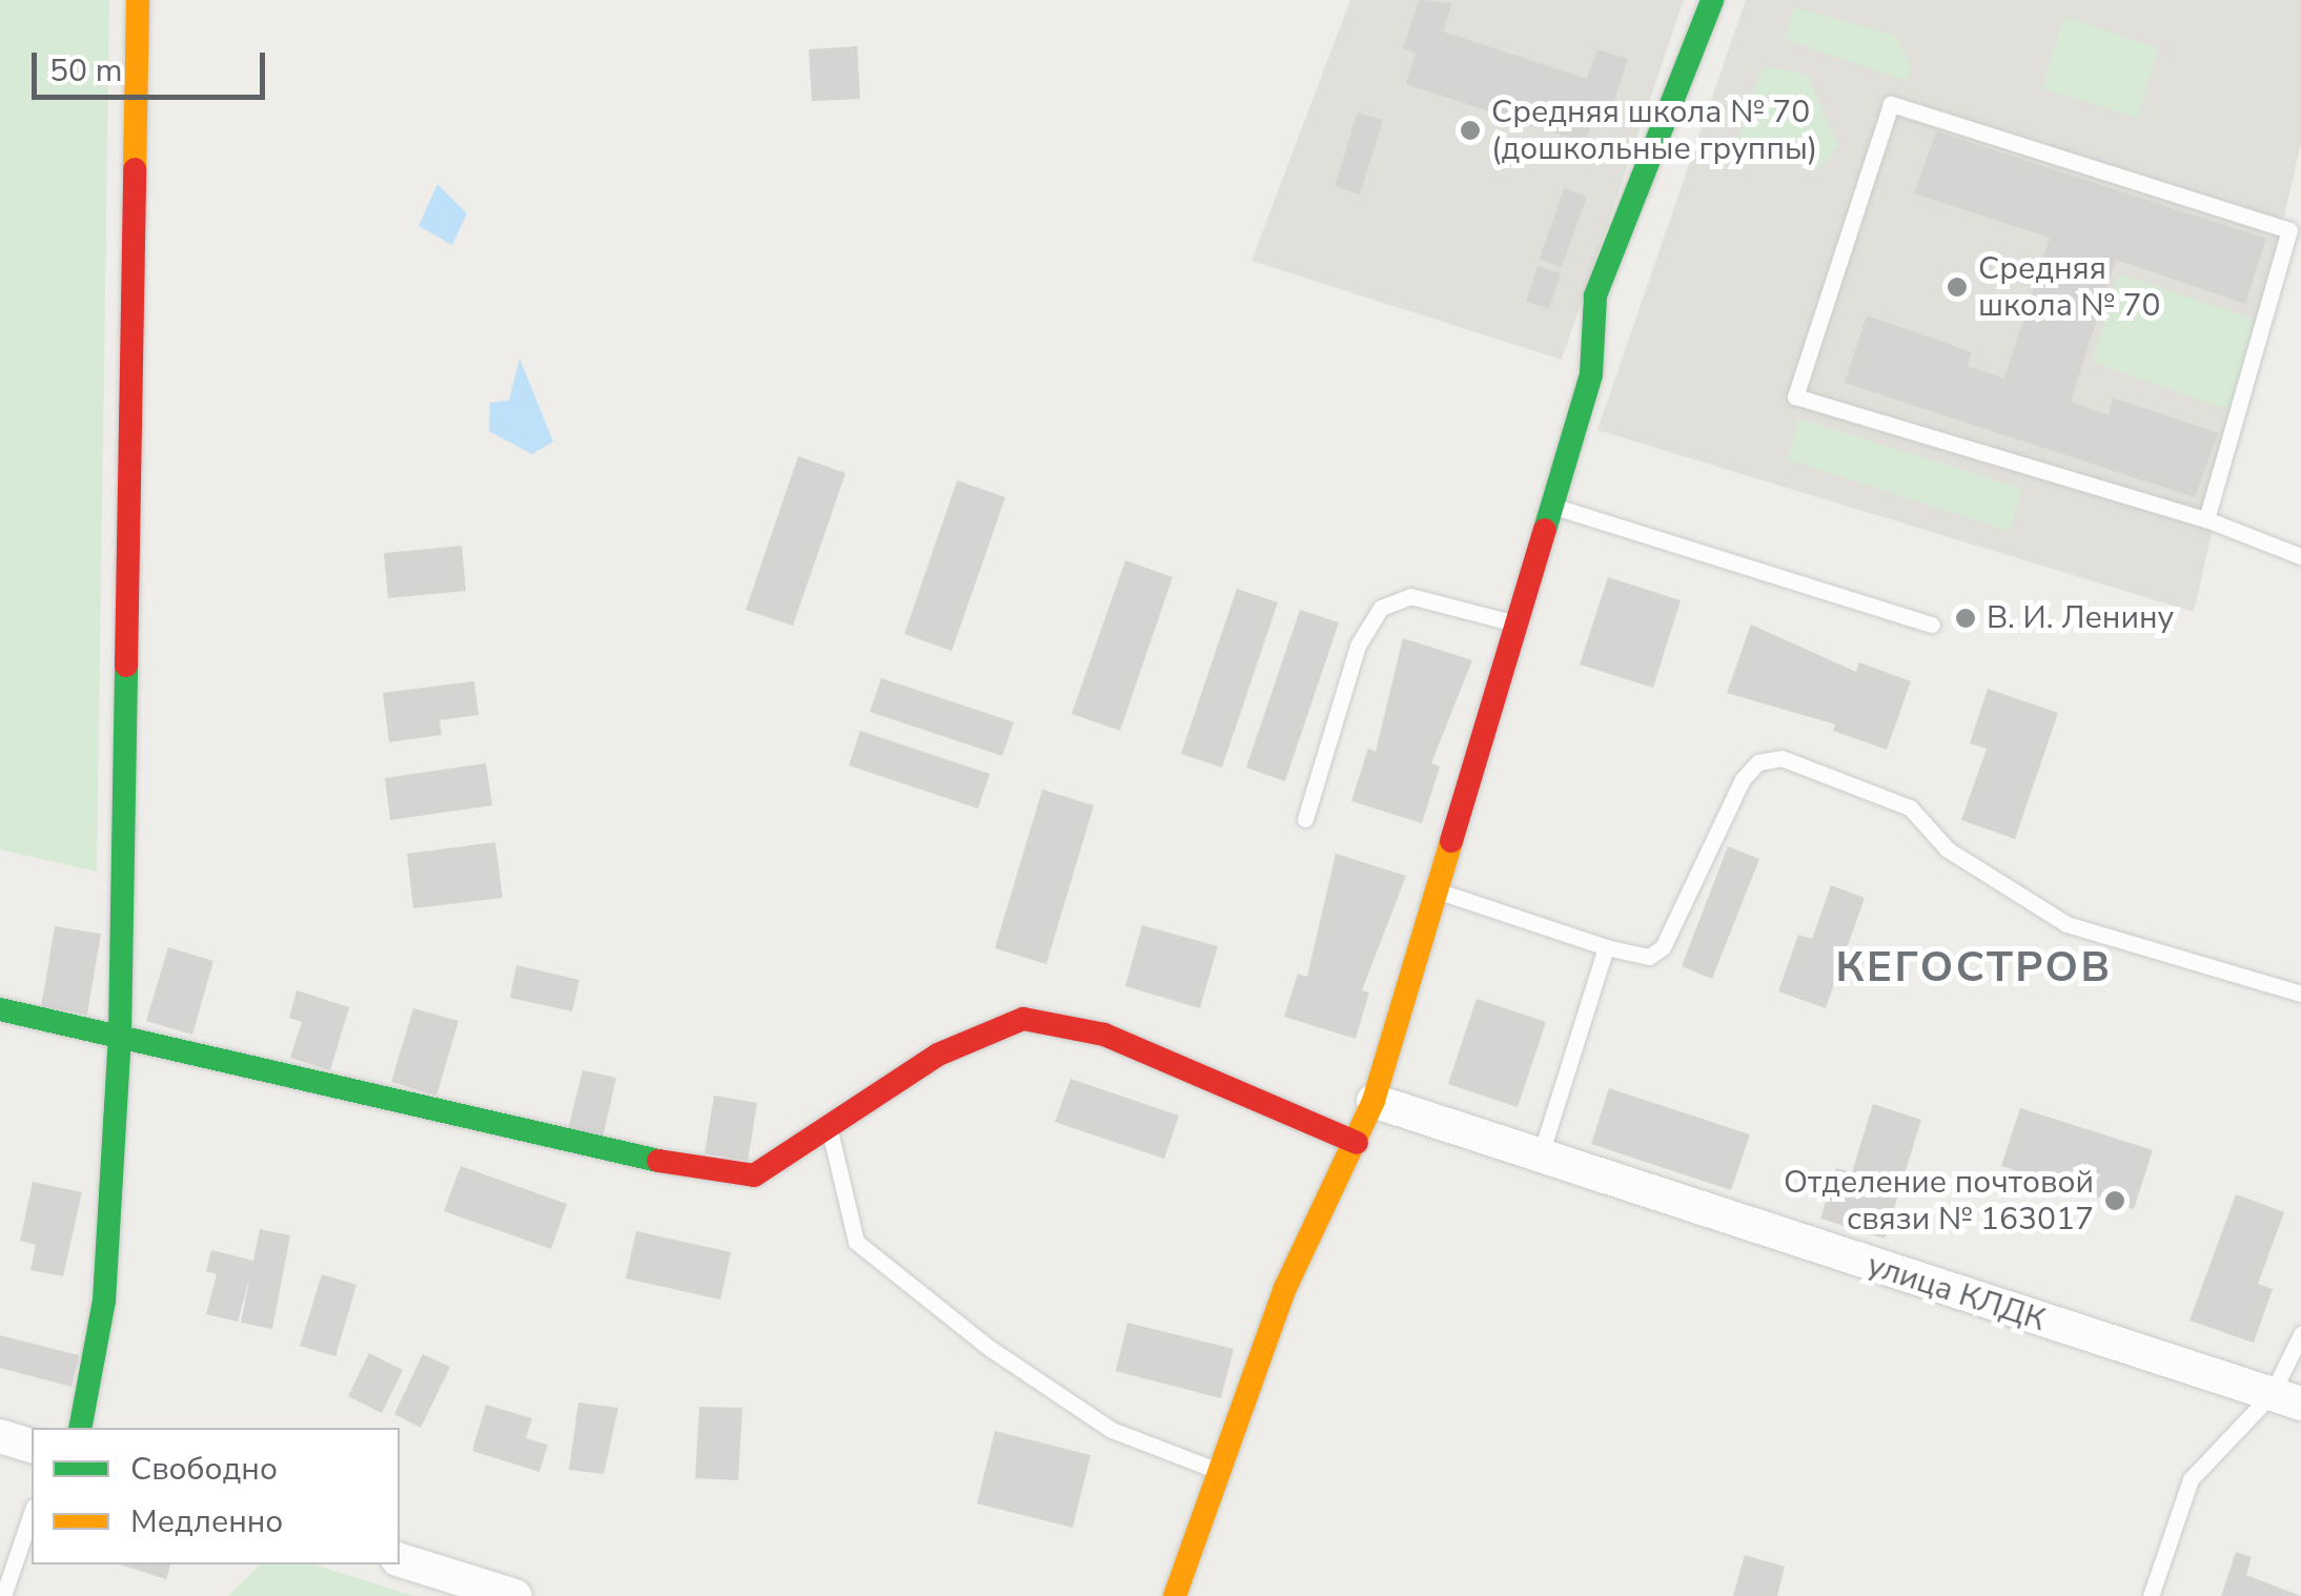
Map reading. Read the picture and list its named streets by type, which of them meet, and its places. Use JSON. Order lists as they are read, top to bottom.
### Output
{
  "streets": {
    "street": ["улица КЛДК"]
  },
  "districts": ["КЕГОСТРОВ"],
  "places": [
    "Средняя школа № 70 (дошкольные группы)",
    "Средняя школа № 70",
    "В. И. Ленину",
    "Отделение почтовой связи № 163017"
  ],
  "legend": ["Свободно", "Медленно"],
  "scale_bar": "50 m"
}
